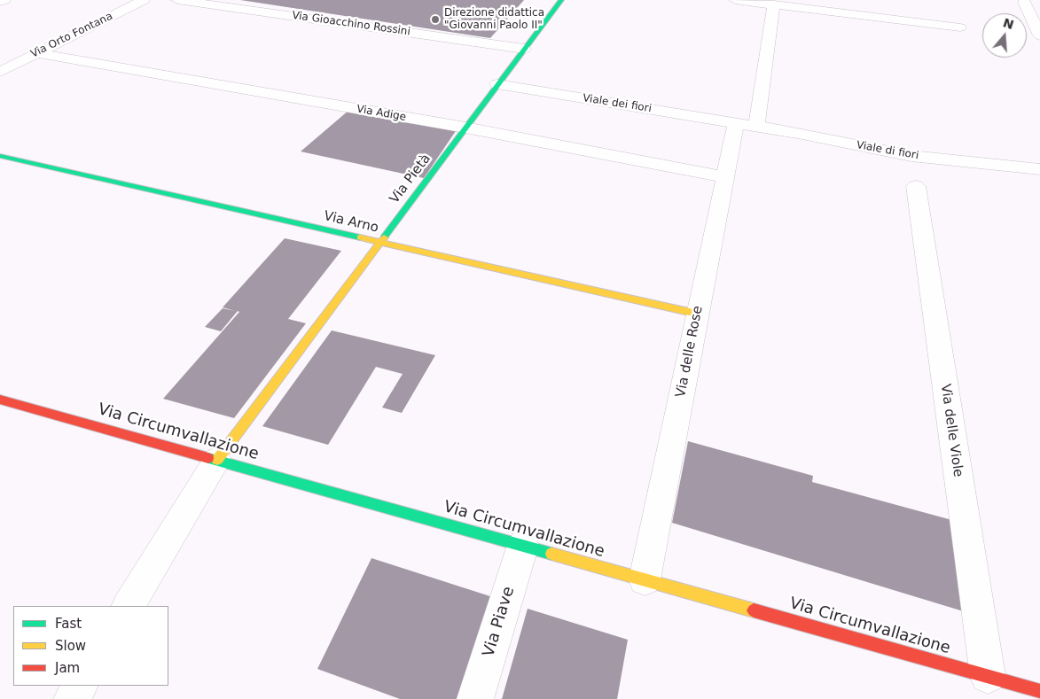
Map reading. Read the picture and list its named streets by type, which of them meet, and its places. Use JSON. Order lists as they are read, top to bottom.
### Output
{
  "streets": {
    "street": [
      "Via Gioacchino Rossini",
      "Via Orto Fontana",
      "Viale dei fiori",
      "Via Adige",
      "Viale di fiori",
      "Via Pietà",
      "Via Arno",
      "Via delle Rose",
      "Via delle Viole",
      "Via Circumvallazione",
      "Via Piave"
    ]
  },
  "crossings": [
    ["Via Gioacchino Rossini", "Via Pietà"],
    ["Via Orto Fontana", "Via Adige"],
    ["Viale dei fiori", "Viale di fiori"],
    ["Viale dei fiori", "Via Pietà"],
    ["Viale dei fiori", "Via delle Rose"],
    ["Via Adige", "Via Pietà"],
    ["Via Adige", "Via delle Rose"],
    ["Viale di fiori", "Via delle Rose"],
    ["Via Pietà", "Via Arno"],
    ["Via Pietà", "Via Circumvallazione"],
    ["Via Arno", "Via delle Rose"],
    ["Via delle Rose", "Via Circumvallazione"],
    ["Via delle Viole", "Via Circumvallazione"],
    ["Via Circumvallazione", "Via Piave"]
  ],
  "places": ["Direzione didattica \"Giovanni Paolo II\""],
  "legend": ["Fast", "Slow", "Jam"],
  "north": "top"
}
